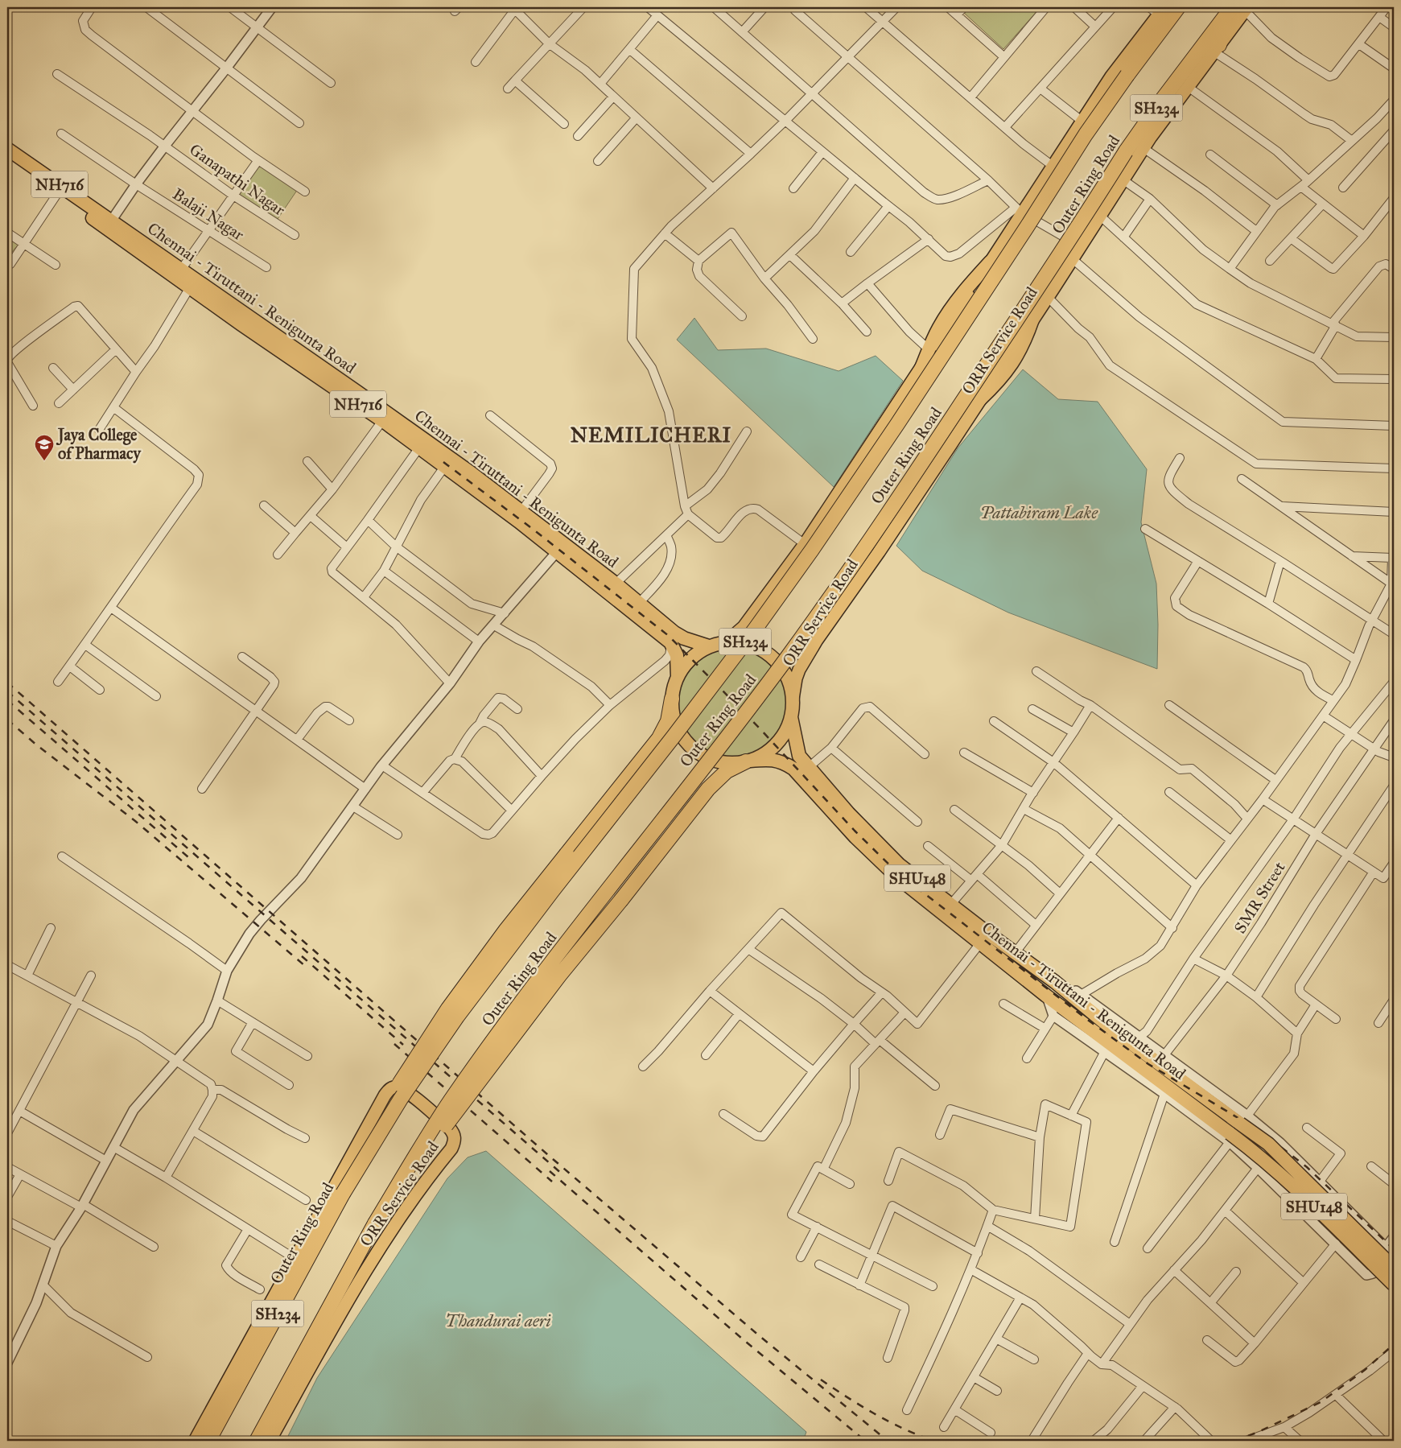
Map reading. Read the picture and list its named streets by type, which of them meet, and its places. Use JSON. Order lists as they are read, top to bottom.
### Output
{
  "streets": {
    "highway": [
      "SH234",
      "NH716",
      "Outer Ring Road",
      "Chennai - Tiruttani - Renigunta Road",
      "SHU148"
    ],
    "main road": ["ORR Service Road"],
    "street": ["Ganapathi Nagar", "Balaji Nagar", "SMR Street"]
  },
  "crossings": [
    ["Chennai - Tiruttani - Renigunta Road", "ORR Service Road"]
  ],
  "districts": ["NEMILICHERI"],
  "water": ["Pattabiram Lake", "Thandurai aeri"],
  "places": {
    "school or university": ["Jaya College of Pharmacy"]
  }
}
